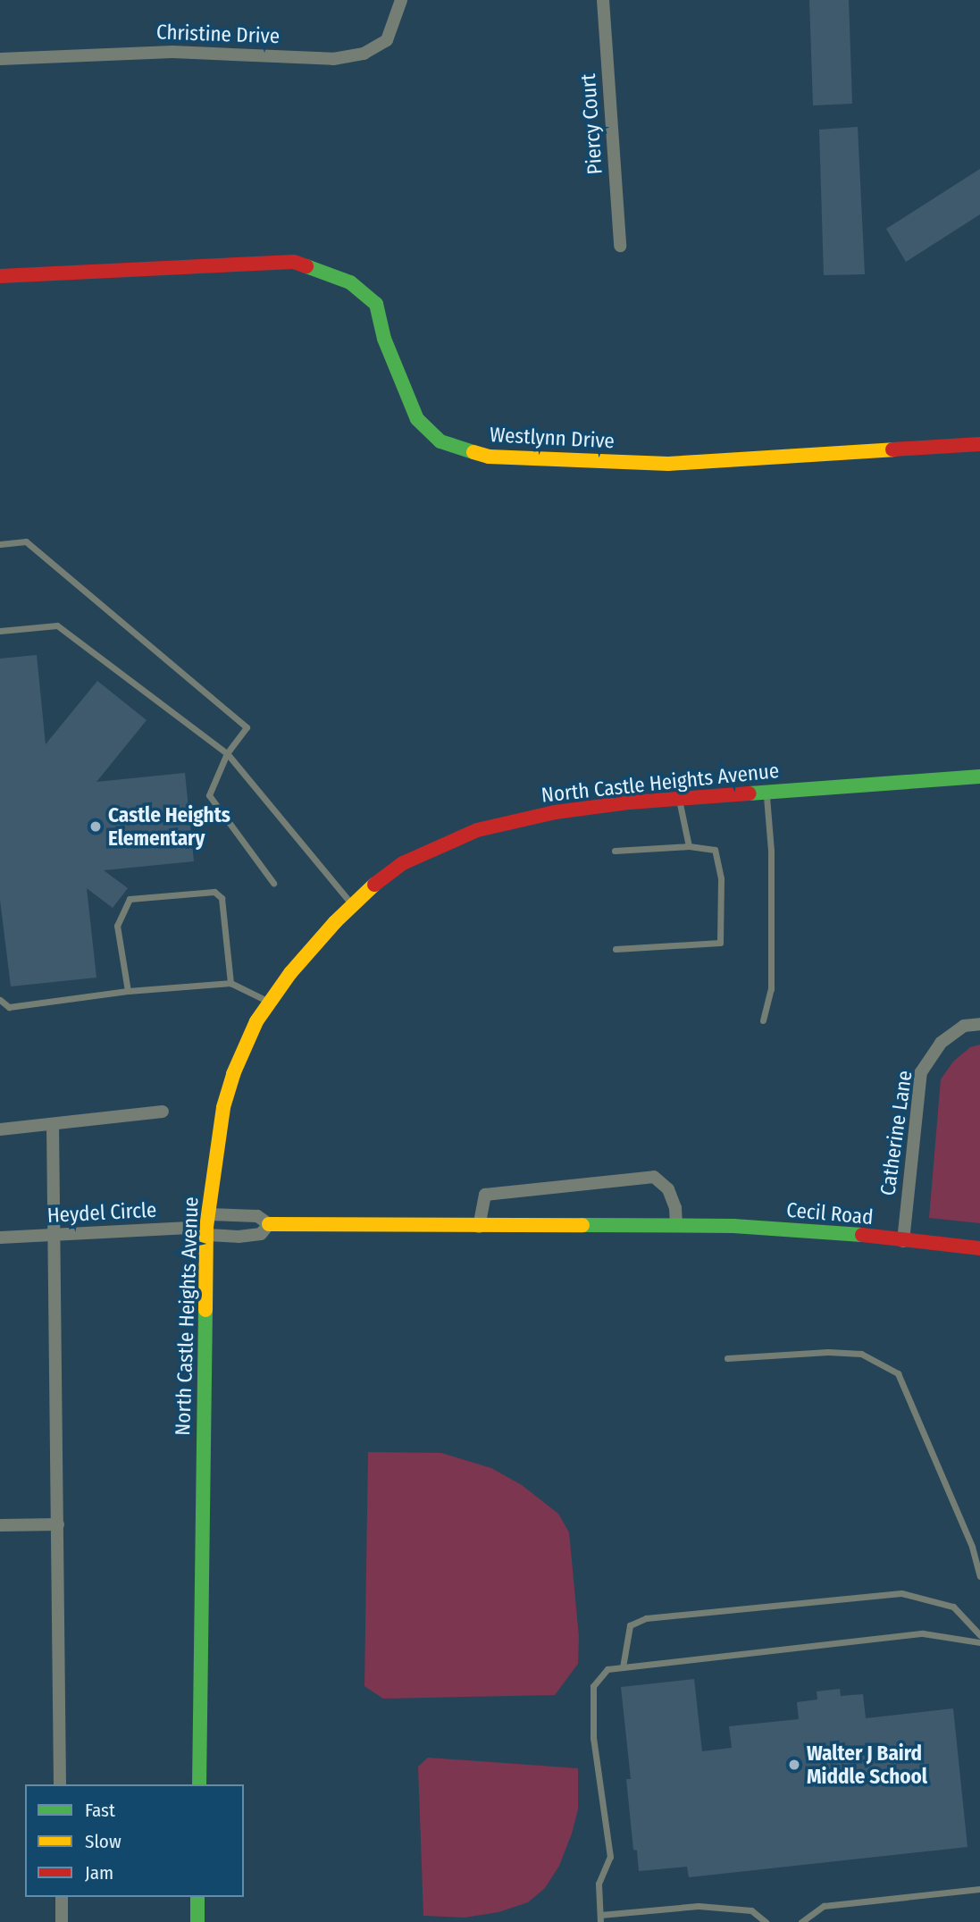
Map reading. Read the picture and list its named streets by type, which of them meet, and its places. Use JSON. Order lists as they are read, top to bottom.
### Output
{
  "streets": {
    "street": [
      "Christine Drive",
      "Piercy Court",
      "Westlynn Drive",
      "North Castle Heights Avenue",
      "Catherine Lane",
      "Heydel Circle",
      "Cecil Road"
    ]
  },
  "crossings": [
    ["North Castle Heights Avenue", "Heydel Circle"],
    ["Catherine Lane", "Cecil Road"]
  ],
  "places": ["Castle Heights Elementary", "Walter J Baird Middle School"],
  "legend": ["Fast", "Slow", "Jam"]
}
